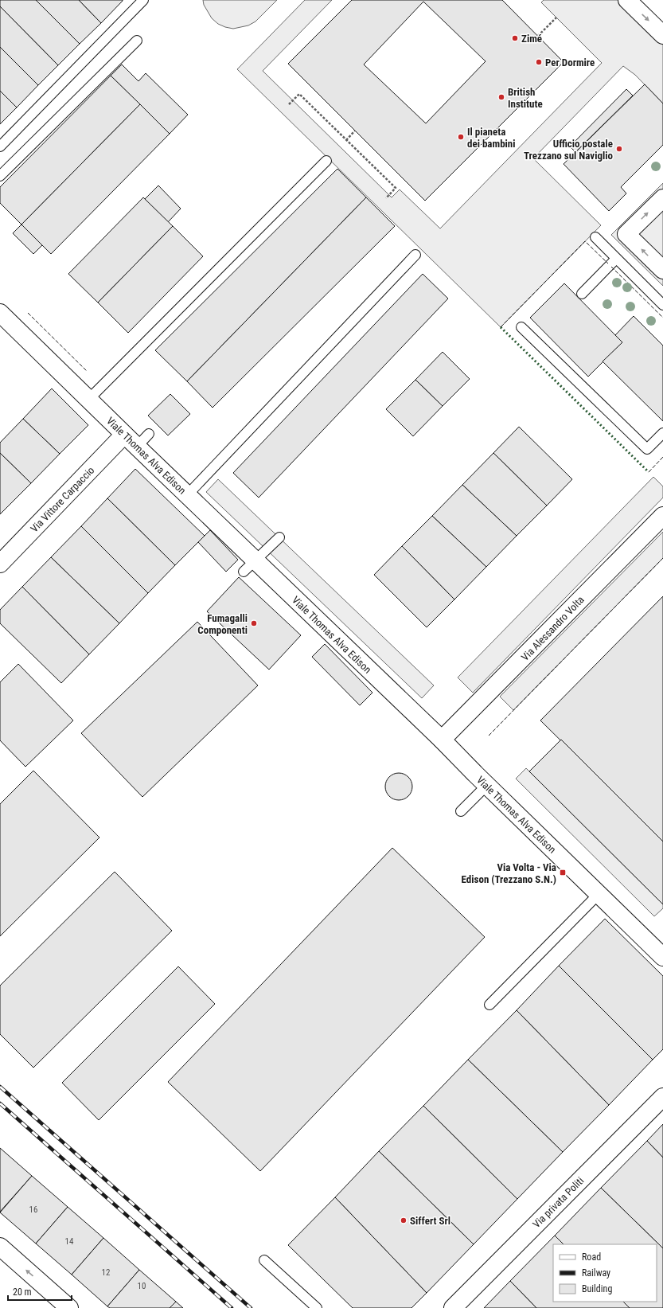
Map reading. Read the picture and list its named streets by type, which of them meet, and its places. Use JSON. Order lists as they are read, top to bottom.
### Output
{
  "streets": {
    "street": [
      "Viale Thomas Alva Edison",
      "Via Vittore Carpaccio",
      "Via Alessandro Volta",
      "Via privata Politi"
    ]
  },
  "crossings": [
    ["Viale Thomas Alva Edison", "Via Vittore Carpaccio"],
    ["Viale Thomas Alva Edison", "Via Alessandro Volta"]
  ],
  "places": {
    "other": [
      "Zimé",
      "Per Dormire",
      "British Institute",
      "Il pianeta dei bambini",
      "Ufficio postale Trezzano sul Naviglio",
      "Fumagalli Componenti",
      "Siffert Srl"
    ],
    "transit": ["Via Volta - Via Edison (Trezzano S.N.)"]
  },
  "house_numbers": [
    "16",
    "14",
    "12",
    "10"
  ],
  "legend": ["Road", "Railway", "Building"],
  "scale_bar": "20 m"
}
